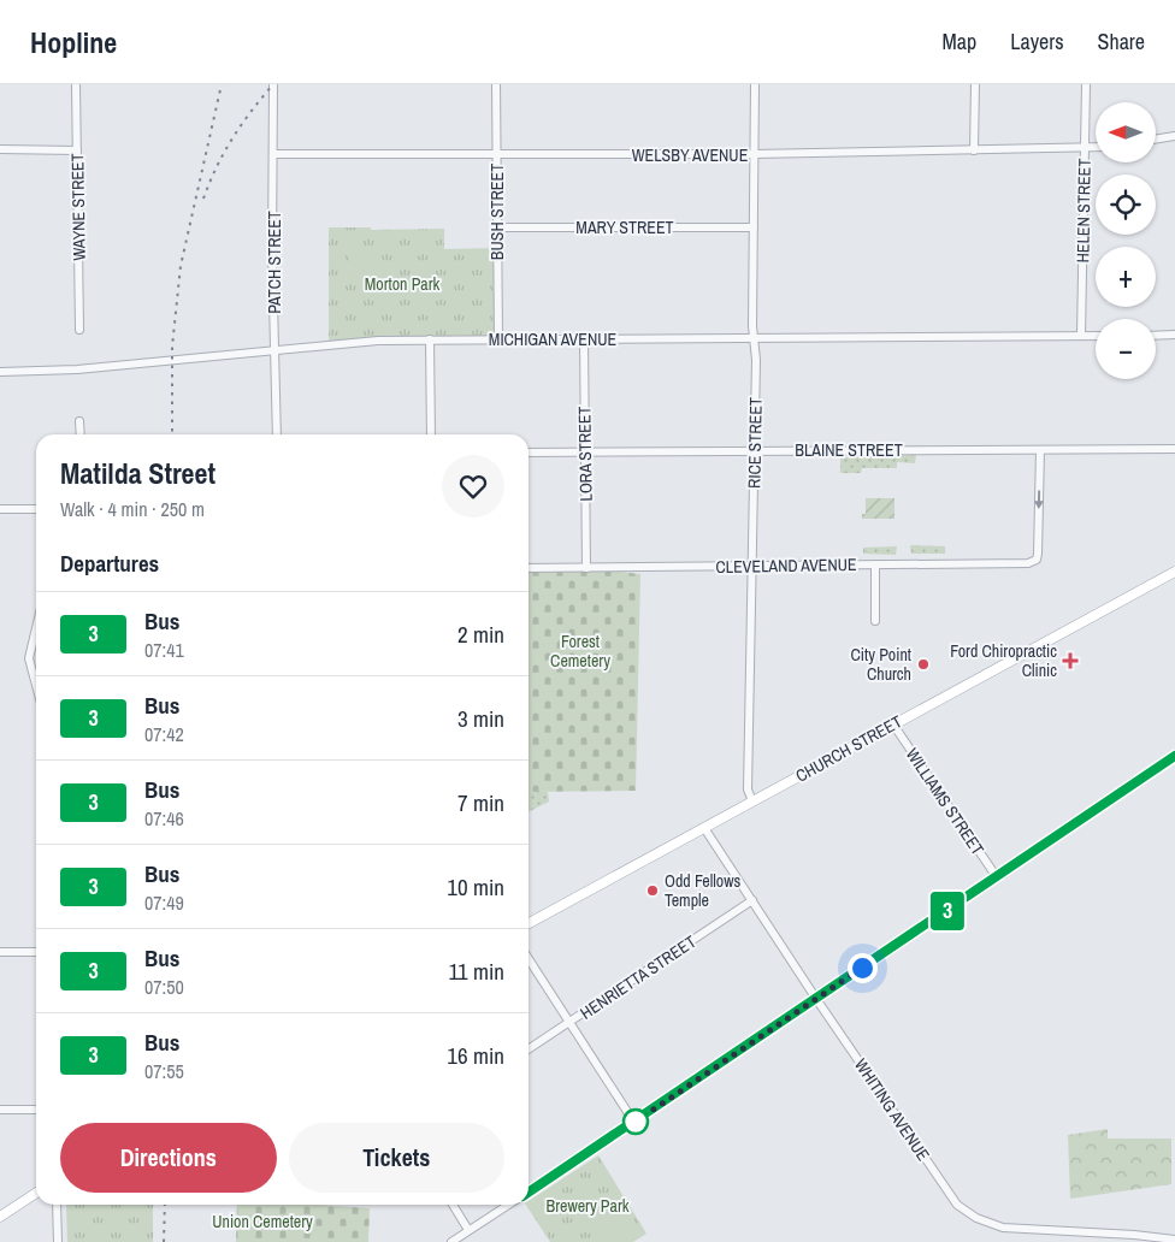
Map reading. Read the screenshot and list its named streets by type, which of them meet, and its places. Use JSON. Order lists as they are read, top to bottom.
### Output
{
  "streets": {
    "main road": ["CHURCH STREET"],
    "street": [
      "WELSBY AVENUE",
      "WAYNE STREET",
      "HELEN STREET",
      "BUSH STREET",
      "MARY STREET",
      "PATCH STREET",
      "MICHIGAN AVENUE",
      "RICE STREET",
      "BLAINE STREET",
      "LORA STREET",
      "CLEVELAND AVENUE",
      "WILLIAMS STREET",
      "HENRIETTA STREET",
      "WHITING AVENUE"
    ]
  },
  "crossings": [
    ["WELSBY AVENUE", "HELEN STREET"],
    ["WELSBY AVENUE", "BUSH STREET"],
    ["WELSBY AVENUE", "PATCH STREET"],
    ["WELSBY AVENUE", "RICE STREET"],
    ["HELEN STREET", "MICHIGAN AVENUE"],
    ["BUSH STREET", "MARY STREET"],
    ["BUSH STREET", "MICHIGAN AVENUE"],
    ["MARY STREET", "RICE STREET"],
    ["PATCH STREET", "MICHIGAN AVENUE"],
    ["MICHIGAN AVENUE", "RICE STREET"],
    ["MICHIGAN AVENUE", "LORA STREET"],
    ["RICE STREET", "BLAINE STREET"],
    ["RICE STREET", "CLEVELAND AVENUE"],
    ["RICE STREET", "CHURCH STREET"],
    ["BLAINE STREET", "LORA STREET"],
    ["BLAINE STREET", "CLEVELAND AVENUE"],
    ["LORA STREET", "CLEVELAND AVENUE"],
    ["CHURCH STREET", "WILLIAMS STREET"],
    ["CHURCH STREET", "WHITING AVENUE"],
    ["HENRIETTA STREET", "WHITING AVENUE"]
  ],
  "parks": [
    "Morton Park",
    "Forest Cemetery",
    "Brewery Park",
    "Union Cemetery"
  ],
  "places": {
    "health": ["Ford Chiropractic Clinic"],
    "other": ["City Point Church", "Odd Fellows Temple"]
  },
  "lines": ["bus line 3"],
  "north": "left",
  "page": {
    "header": "Hopline",
    "nav": ["Map", "Layers", "Share"],
    "on_map": "3",
    "map_buttons": ["+", "−"],
    "heading": [
      ["Matilda Street", "Walk · 4 min · 250 m"],
      "Departures"
    ],
    "list": [
      {
        "mark": "3",
        "name": "Bus",
        "note": "07:41",
        "value": "2 min"
      },
      {
        "mark": "3",
        "name": "Bus",
        "note": "07:42",
        "value": "3 min"
      },
      {
        "mark": "3",
        "name": "Bus",
        "note": "07:46",
        "value": "7 min"
      },
      {
        "mark": "3",
        "name": "Bus",
        "note": "07:49",
        "value": "10 min"
      },
      {
        "mark": "3",
        "name": "Bus",
        "note": "07:50",
        "value": "11 min"
      },
      {
        "mark": "3",
        "name": "Bus",
        "note": "07:55",
        "value": "16 min"
      }
    ],
    "buttons": ["Directions", "Tickets"]
  }
}
